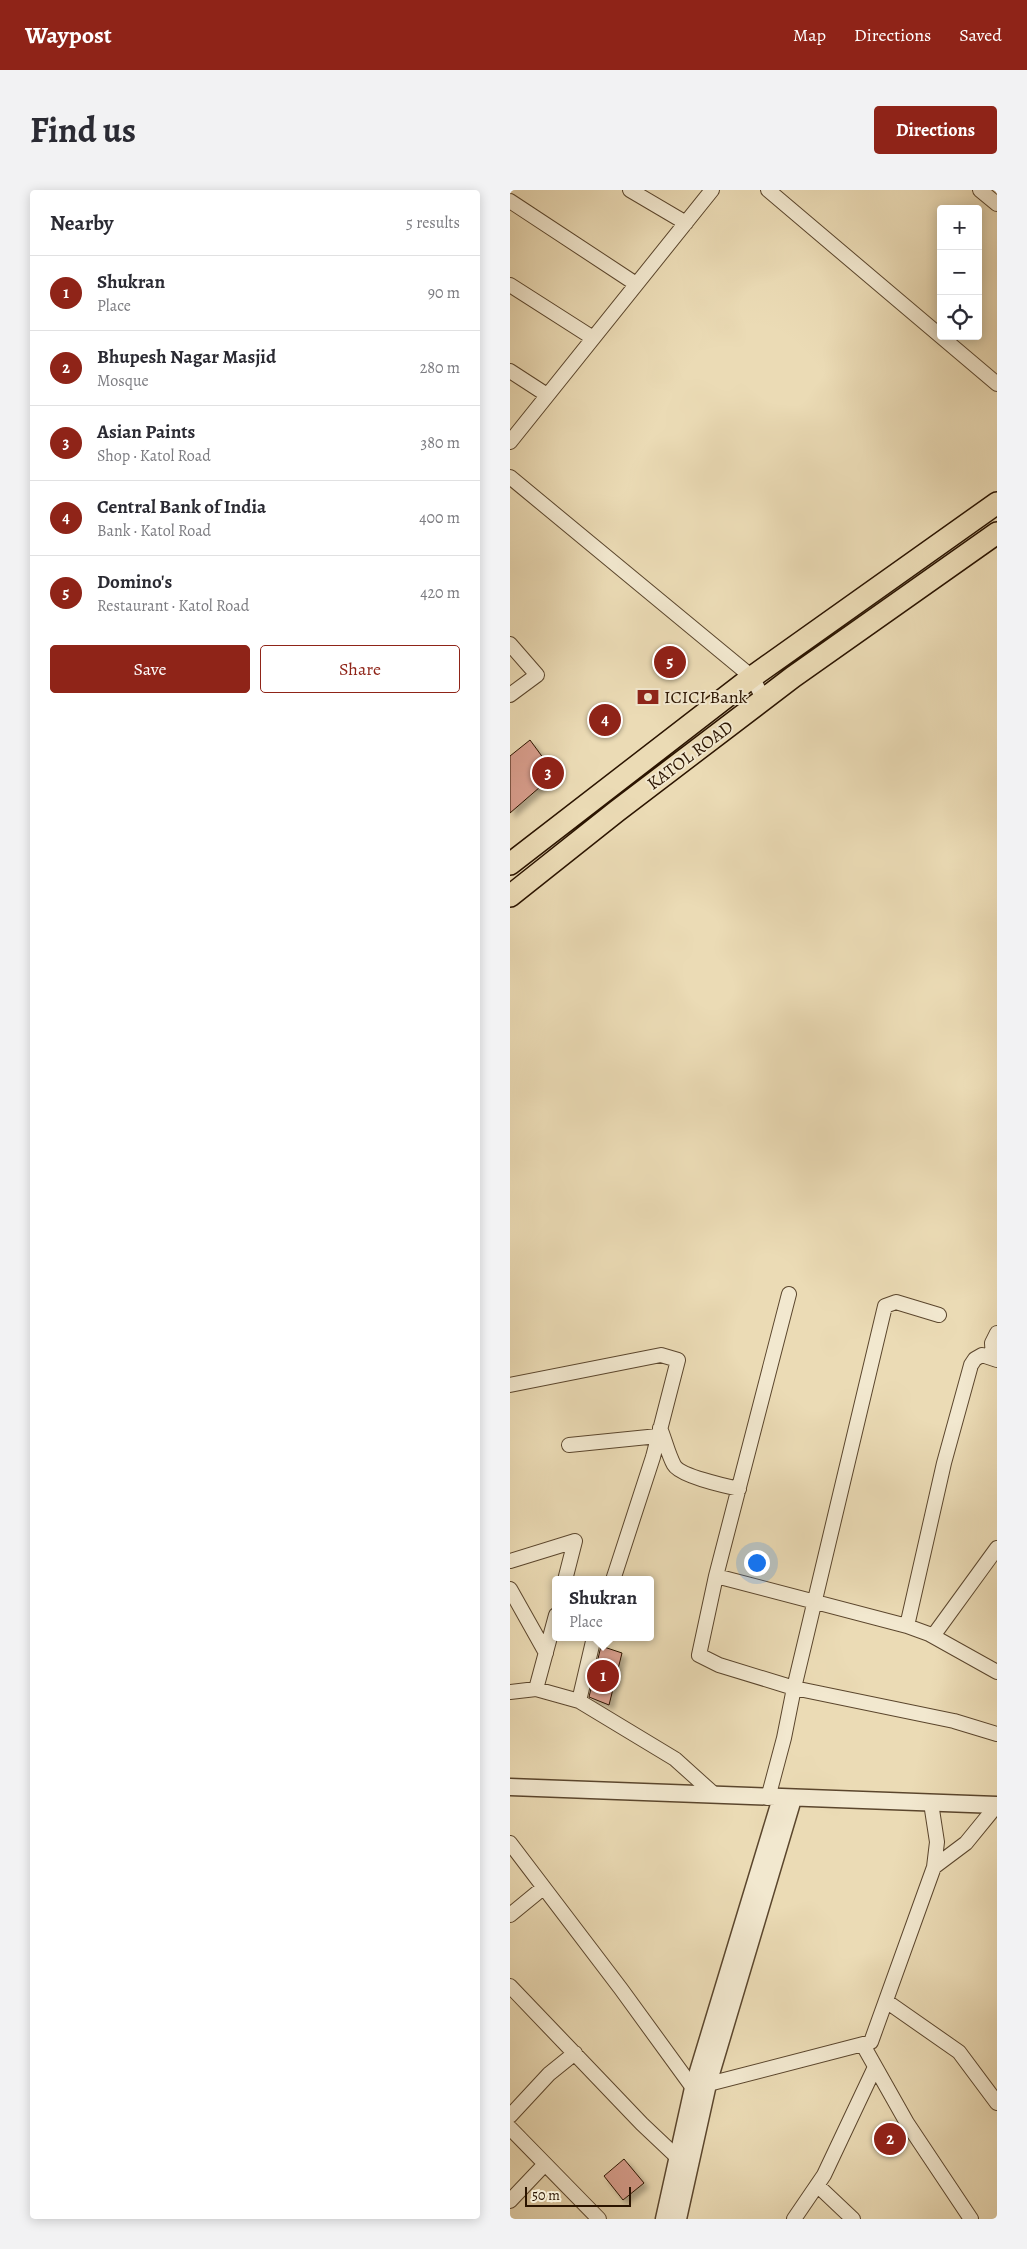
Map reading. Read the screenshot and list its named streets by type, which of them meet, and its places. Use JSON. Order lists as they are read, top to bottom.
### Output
{
  "streets": {
    "main road": ["KATOL ROAD"]
  },
  "places": {
    "bank": ["ICICI Bank"]
  },
  "scale_bar": "50 m",
  "page": {
    "header": "Waypost",
    "nav": ["Map", "Directions", "Saved"],
    "title": "Find us",
    "buttons": [
      "Directions",
      ["Save", "Share"]
    ],
    "heading": ["Nearby", "5 results"],
    "map_buttons": ["+", "−"],
    "list": [
      {
        "mark": "1",
        "name": "Shukran",
        "note": "Place",
        "value": "90 m"
      },
      {
        "mark": "2",
        "name": "Bhupesh Nagar Masjid",
        "note": "Mosque",
        "value": "280 m"
      },
      {
        "mark": "3",
        "name": "Asian Paints",
        "note": "Shop · Katol Road",
        "value": "380 m"
      },
      {
        "mark": "4",
        "name": "Central Bank of India",
        "note": "Bank · Katol Road",
        "value": "400 m"
      },
      {
        "mark": "5",
        "name": "Domino's",
        "note": "Restaurant · Katol Road",
        "value": "420 m"
      }
    ],
    "pins": [
      "5",
      "4",
      "3",
      "1",
      "2"
    ],
    "popup": ["Shukran", "Place"],
    "scale": "50 m"
  }
}
